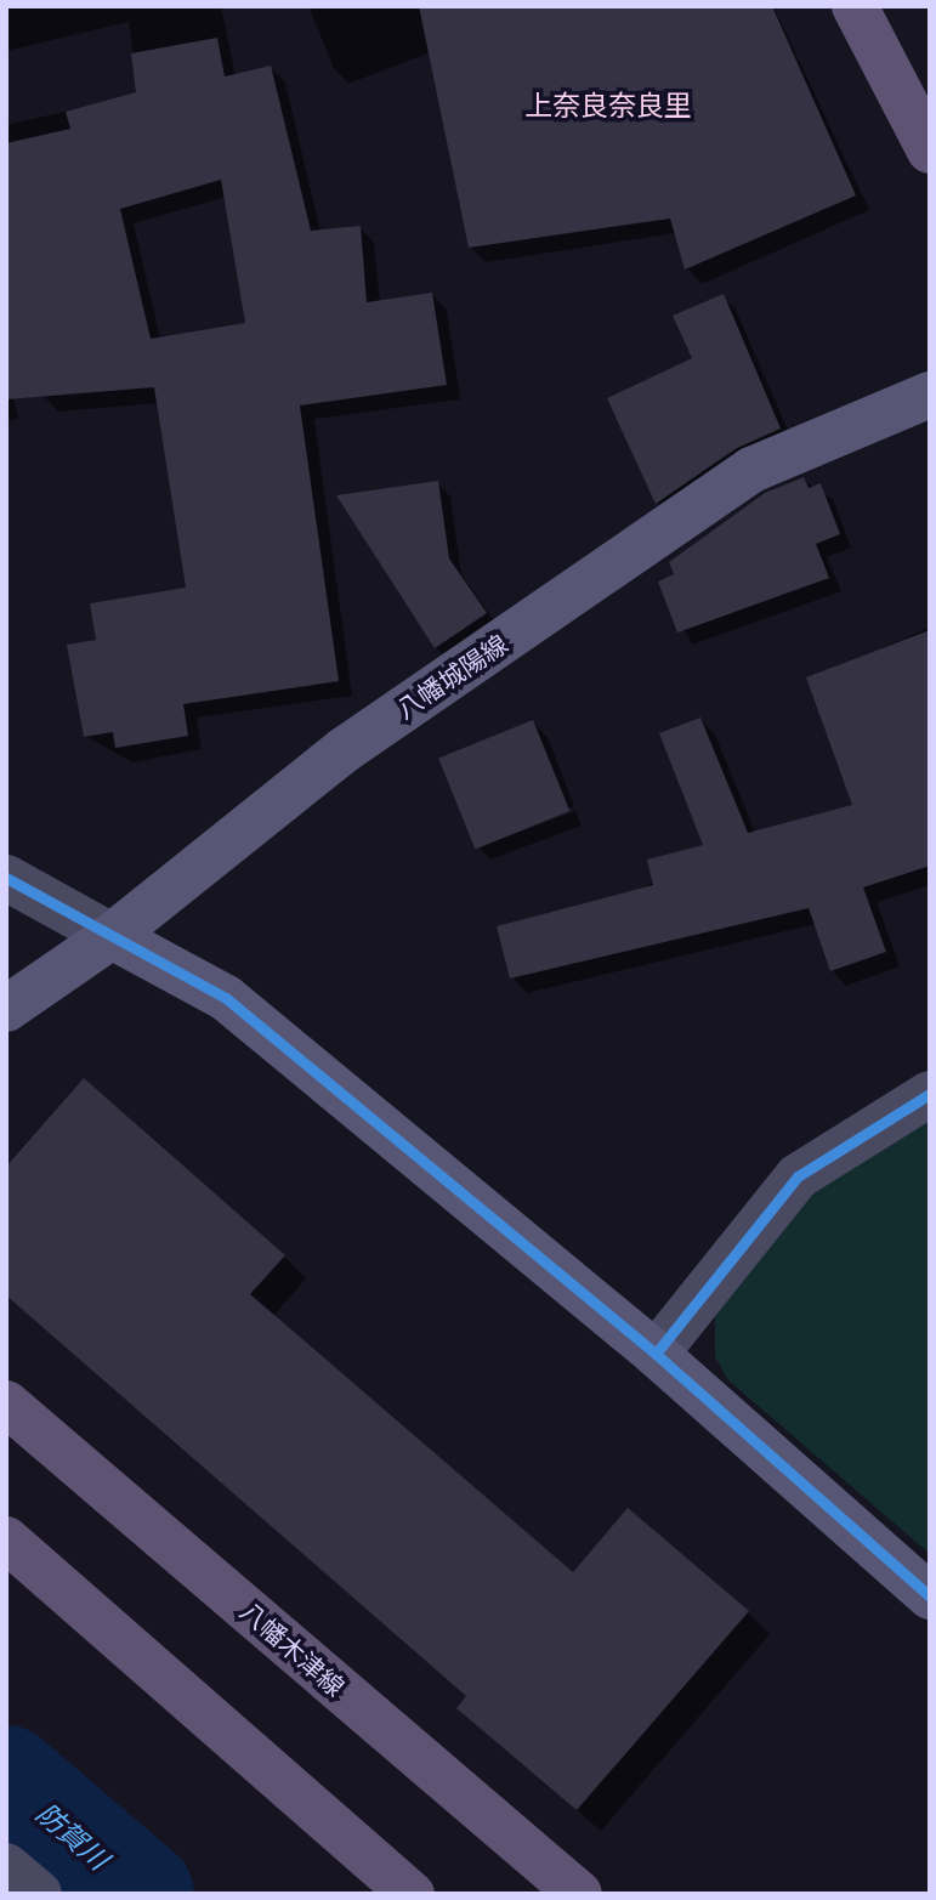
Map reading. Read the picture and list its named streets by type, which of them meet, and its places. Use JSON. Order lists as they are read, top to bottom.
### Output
{
  "streets": {
    "main road": ["八幡城陽線", "八幡木津線"]
  },
  "districts": ["上奈良奈良里"],
  "water": ["防賀川"]
}
